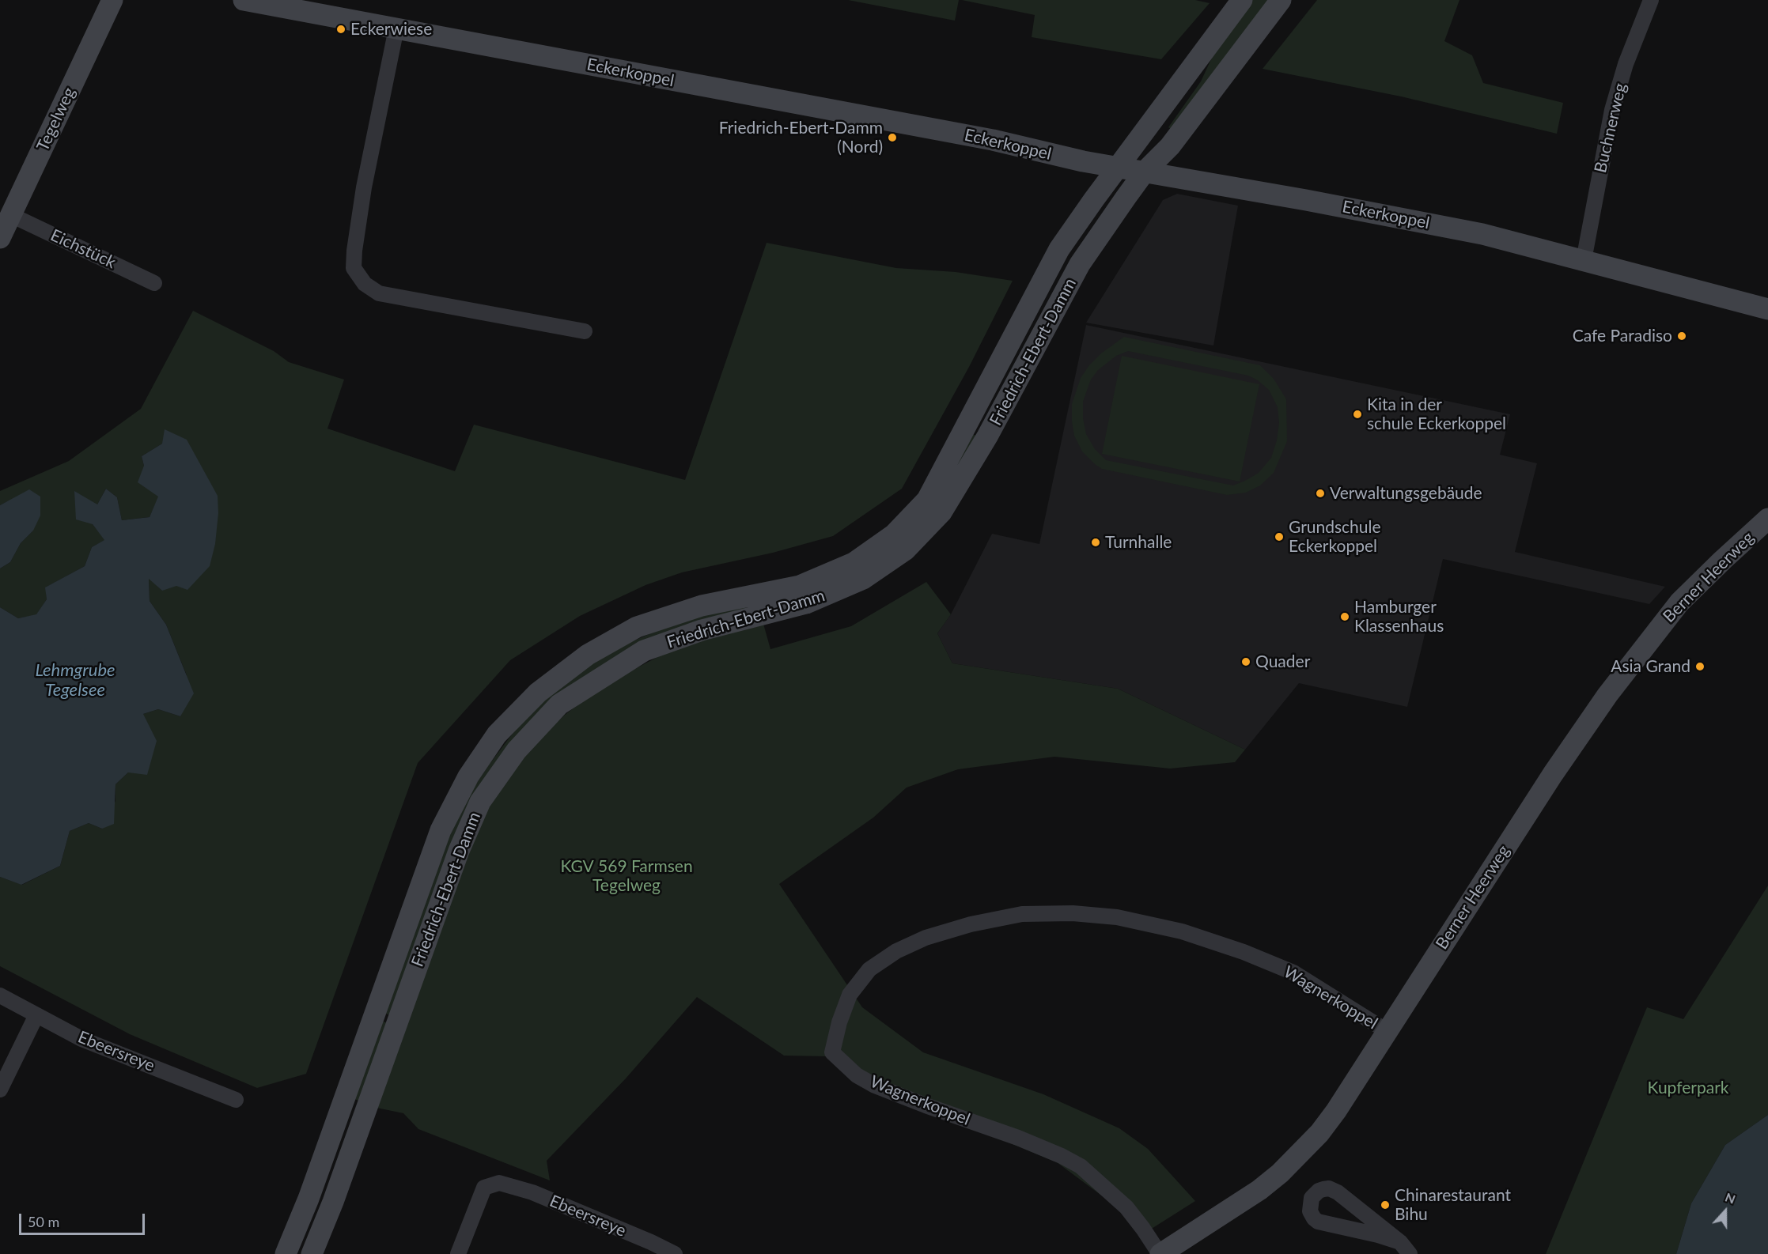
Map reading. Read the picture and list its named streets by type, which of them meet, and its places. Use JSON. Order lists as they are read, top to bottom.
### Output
{
  "streets": {
    "main road": [
      "Eckerkoppel",
      "Tegelweg",
      "Friedrich-Ebert-Damm",
      "Berner Heerweg"
    ],
    "street": [
      "Buchnerweg",
      "Eichstück",
      "Wagnerkoppel",
      "Ebeersreye"
    ]
  },
  "crossings": [
    ["Eckerkoppel", "Buchnerweg"],
    ["Eckerkoppel", "Friedrich-Ebert-Damm"],
    ["Tegelweg", "Eichstück"],
    ["Berner Heerweg", "Wagnerkoppel"]
  ],
  "water": ["Lehmgrube Tegelsee"],
  "parks": ["KGV 569 Farmsen Tegelweg", "Kupferpark"],
  "places": [
    "Eckerwiese",
    "Friedrich-Ebert-Damm (Nord)",
    "Cafe Paradiso",
    "Kita in der schule Eckerkoppel",
    "Verwaltungsgebäude",
    "Grundschule Eckerkoppel",
    "Turnhalle",
    "Hamburger Klassenhaus",
    "Quader",
    "Asia Grand",
    "Chinarestaurant Bihu"
  ],
  "scale_bar": "50 m",
  "north": "top"
}
